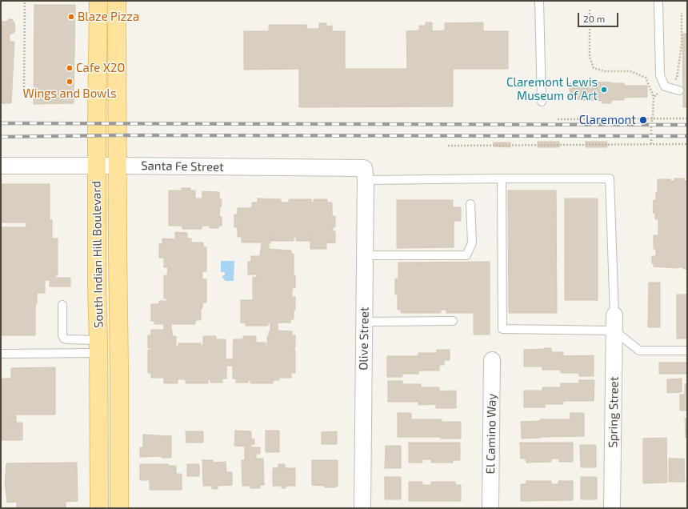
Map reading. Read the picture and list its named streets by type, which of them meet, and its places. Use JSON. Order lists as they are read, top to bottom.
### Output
{
  "streets": {
    "main road": ["South Indian Hill Boulevard"],
    "street": [
      "Santa Fe Street",
      "Olive Street",
      "Spring Street",
      "El Camino Way"
    ]
  },
  "crossings": [
    ["Santa Fe Street", "South Indian Hill Boulevard"],
    ["Santa Fe Street", "Olive Street"]
  ],
  "places": [
    "Blaze Pizza",
    "Cafe X2O",
    "Wings and Bowls",
    "Claremont Lewis Museum of Art",
    "Claremont"
  ],
  "scale_bar": "20 m"
}
